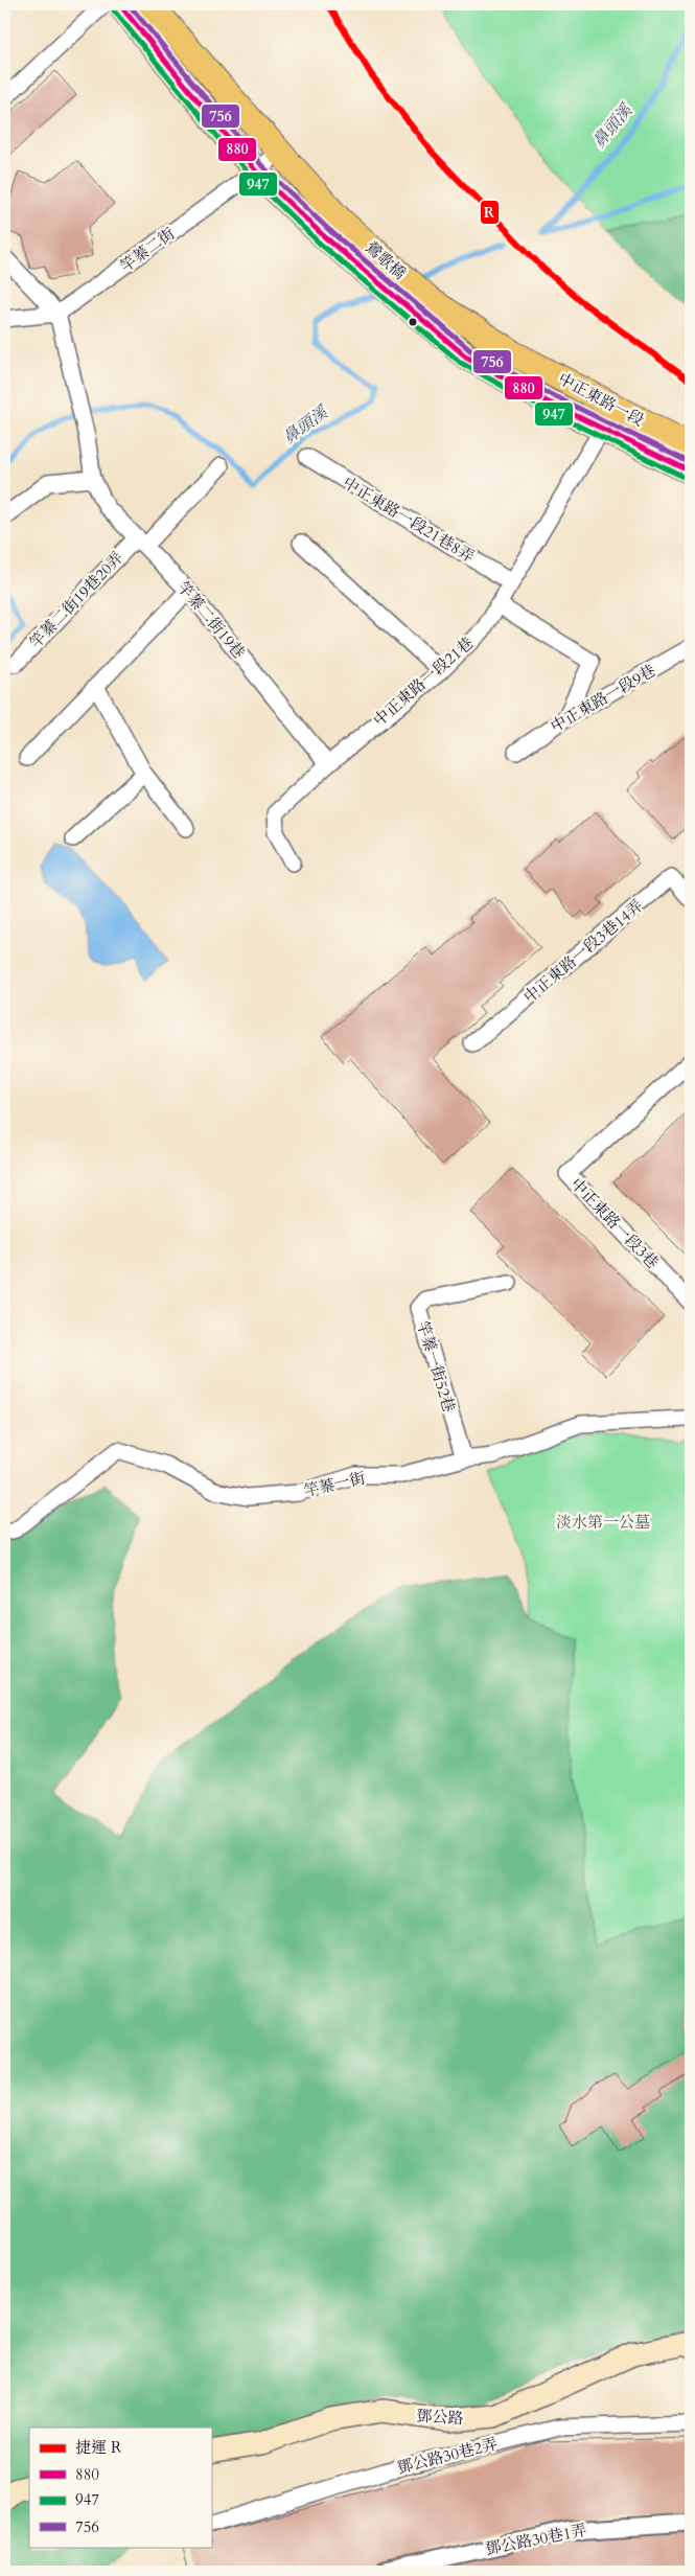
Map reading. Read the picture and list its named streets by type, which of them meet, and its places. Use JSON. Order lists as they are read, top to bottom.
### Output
{
  "streets": {
    "main road": ["鶯歌橋", "中正東路一段"],
    "street": [
      "竿蓁二街",
      "中正東路一段21巷8弄",
      "竿蓁二街19巷20弄",
      "竿蓁二街19巷",
      "中正東路一段21巷",
      "中正東路一段9巷",
      "中正東路一段3巷14弄",
      "中正東路一段3巷",
      "竿蓁一街52巷",
      "竿蓁一街",
      "鄧公路",
      "鄧公路30巷2弄",
      "鄧公路30巷1弄"
    ]
  },
  "crossings": [
    ["竿蓁二街", "竿蓁二街19巷"],
    ["鶯歌橋", "中正東路一段"],
    ["中正東路一段", "中正東路一段21巷"],
    ["中正東路一段21巷8弄", "中正東路一段21巷"],
    ["竿蓁二街19巷20弄", "竿蓁二街19巷"],
    ["竿蓁二街19巷", "中正東路一段21巷"],
    ["竿蓁一街52巷", "竿蓁一街"]
  ],
  "water": ["鼻頭溪"],
  "parks": ["淡水第一公墓"],
  "lines": [
    "metro line R",
    "transit line 880",
    "transit line 756",
    "transit line 947"
  ],
  "legend": [
    "捷運 R",
    "880",
    "947",
    "756"
  ]
}
